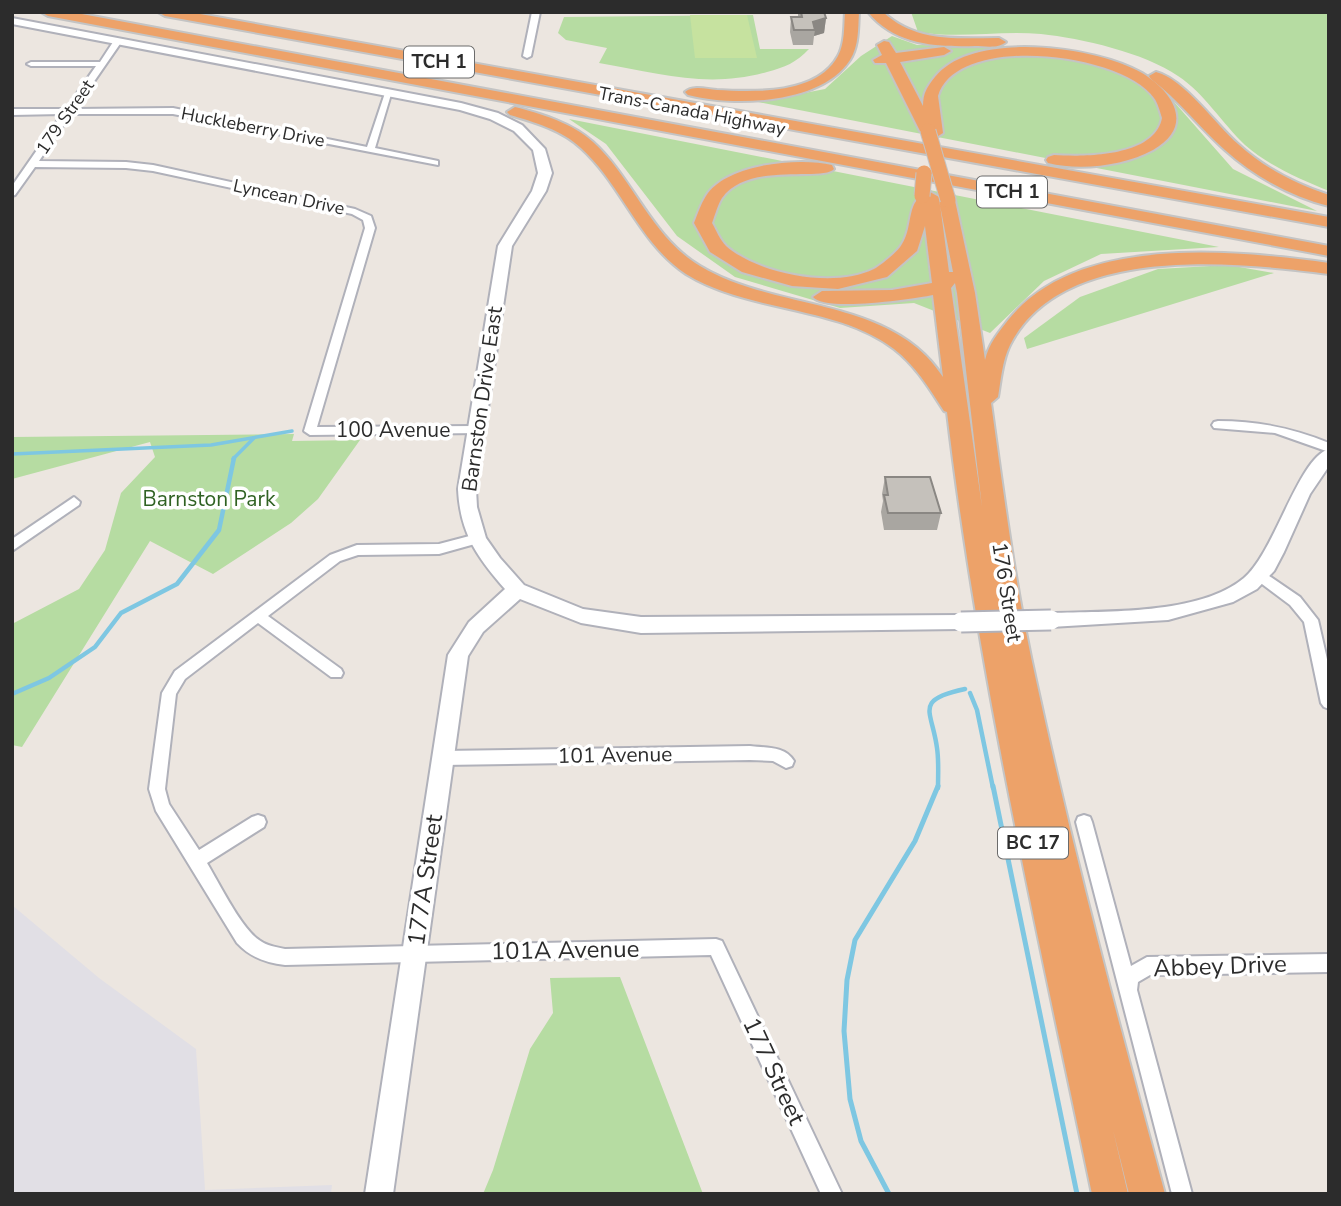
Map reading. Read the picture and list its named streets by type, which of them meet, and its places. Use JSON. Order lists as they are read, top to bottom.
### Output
{
  "streets": {
    "highway": [
      "TCH 1",
      "Trans-Canada Highway",
      "176 Street",
      "BC 17"
    ],
    "street": [
      "179 Street",
      "Huckleberry Drive",
      "Lyncean Drive",
      "Barnston Drive East",
      "100 Avenue",
      "101 Avenue",
      "177A Street",
      "101A Avenue",
      "Abbey Drive",
      "177 Street"
    ]
  },
  "crossings": [
    ["179 Street", "Huckleberry Drive"],
    ["179 Street", "Lyncean Drive"],
    ["179 Street", "Barnston Drive East"],
    ["Lyncean Drive", "100 Avenue"],
    ["Barnston Drive East", "100 Avenue"],
    ["Barnston Drive East", "177A Street"],
    ["Barnston Drive East", "101A Avenue"],
    ["101 Avenue", "177A Street"],
    ["177A Street", "101A Avenue"],
    ["101A Avenue", "177 Street"]
  ],
  "parks": ["Barnston Park"]
}
